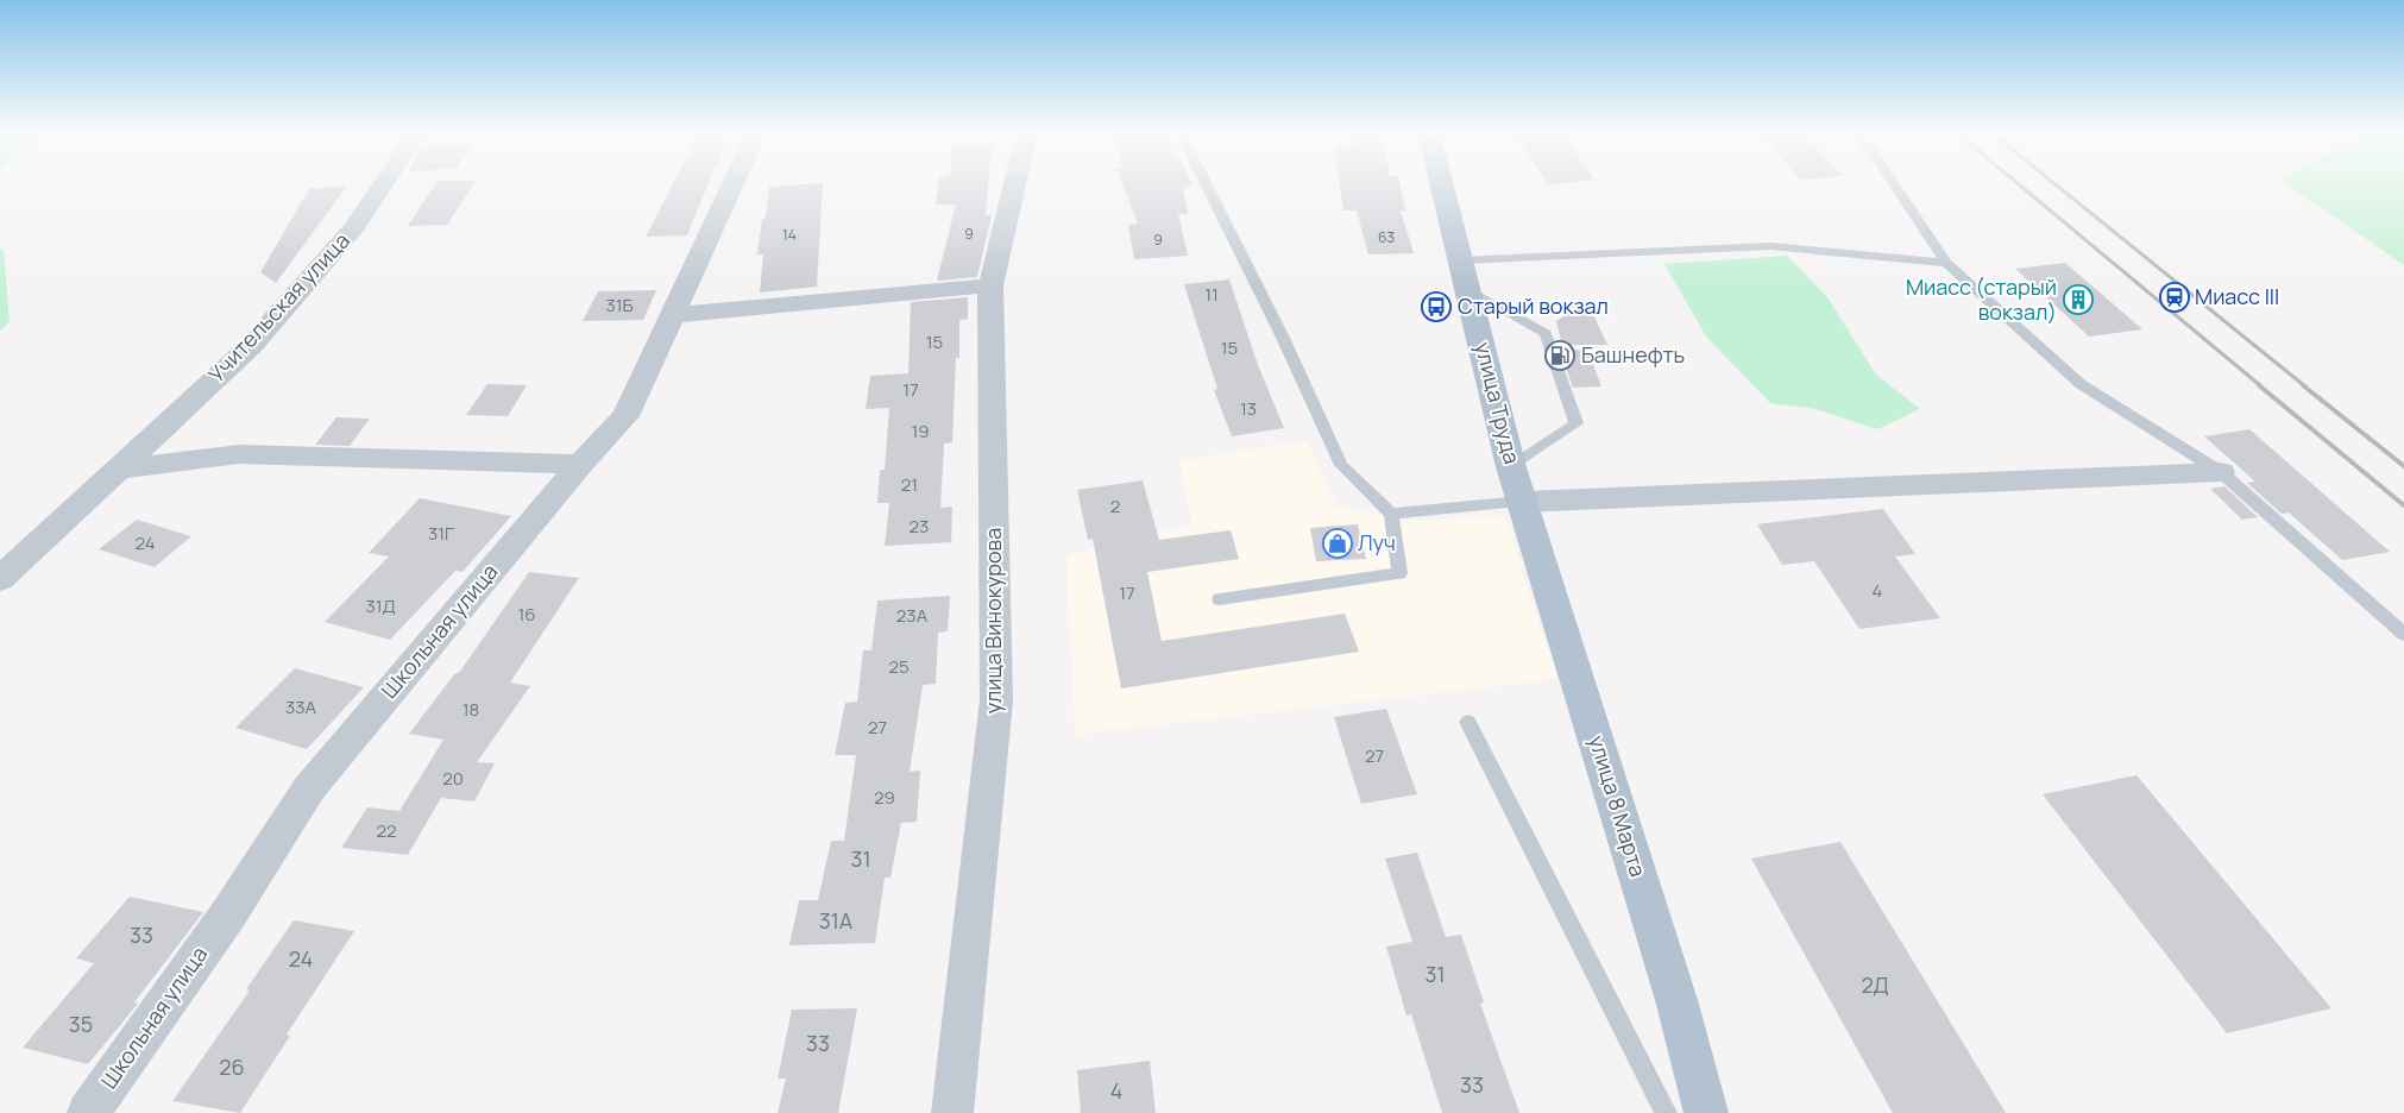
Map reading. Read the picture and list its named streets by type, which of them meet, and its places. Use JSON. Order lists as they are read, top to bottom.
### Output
{
  "streets": {
    "main road": ["улица Труда", "улица 8 Марта"],
    "street": ["Учительская улица", "улица Винокурова", "Школьная улица"]
  },
  "crossings": [
    ["улица Труда", "улица 8 Марта"]
  ],
  "places": {
    "station": ["Миасс III"],
    "building": ["Миасс (старый вокзал)"],
    "bus stop": ["Старый вокзал"],
    "fuel station": ["Башнефть"],
    "shop": ["Луч"]
  },
  "house_numbers": [
    "9",
    "14",
    "63",
    "9",
    "11",
    "31Б",
    "15",
    "15",
    "17",
    "13",
    "19",
    "21",
    "2",
    "23",
    "31Г",
    "24",
    "4",
    "17",
    "31Д",
    "16",
    "23А",
    "25",
    "33А",
    "18",
    "27",
    "27",
    "20",
    "29",
    "22",
    "31",
    "31А",
    "33",
    "24",
    "31",
    "2Д",
    "35",
    "33",
    "26",
    "33",
    "4"
  ]
}
